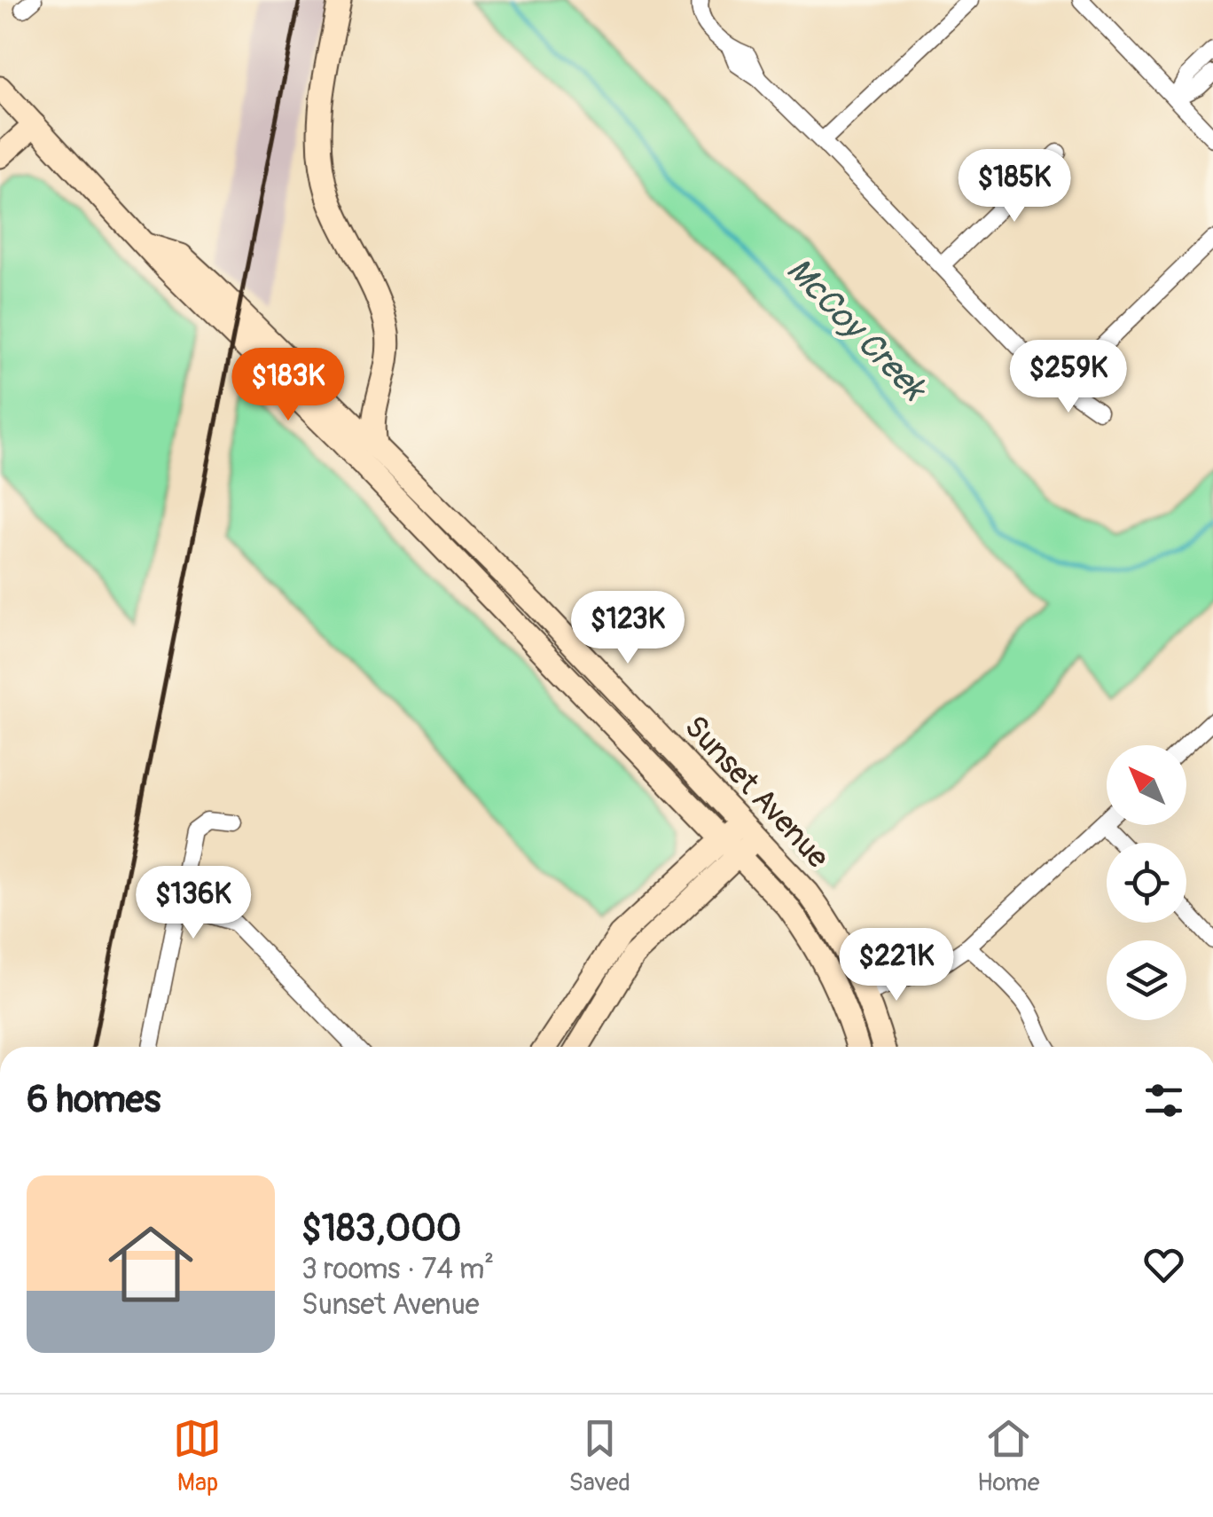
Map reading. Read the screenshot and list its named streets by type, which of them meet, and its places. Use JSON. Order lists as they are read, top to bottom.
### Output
{
  "streets": {
    "main road": ["Sunset Avenue"]
  },
  "water": ["McCoy Creek"],
  "north": "top left",
  "page": {
    "price": [
      "$185K",
      "$259K",
      "$183K",
      "$123K",
      "$136K",
      "$221K"
    ],
    "heading": "6 homes",
    "list": [
      {
        "name": "$183,000",
        "note": "3 rooms · 74 m² · Sunset Avenue"
      }
    ],
    "tabs": ["Map", "Saved", "Home"]
  }
}
